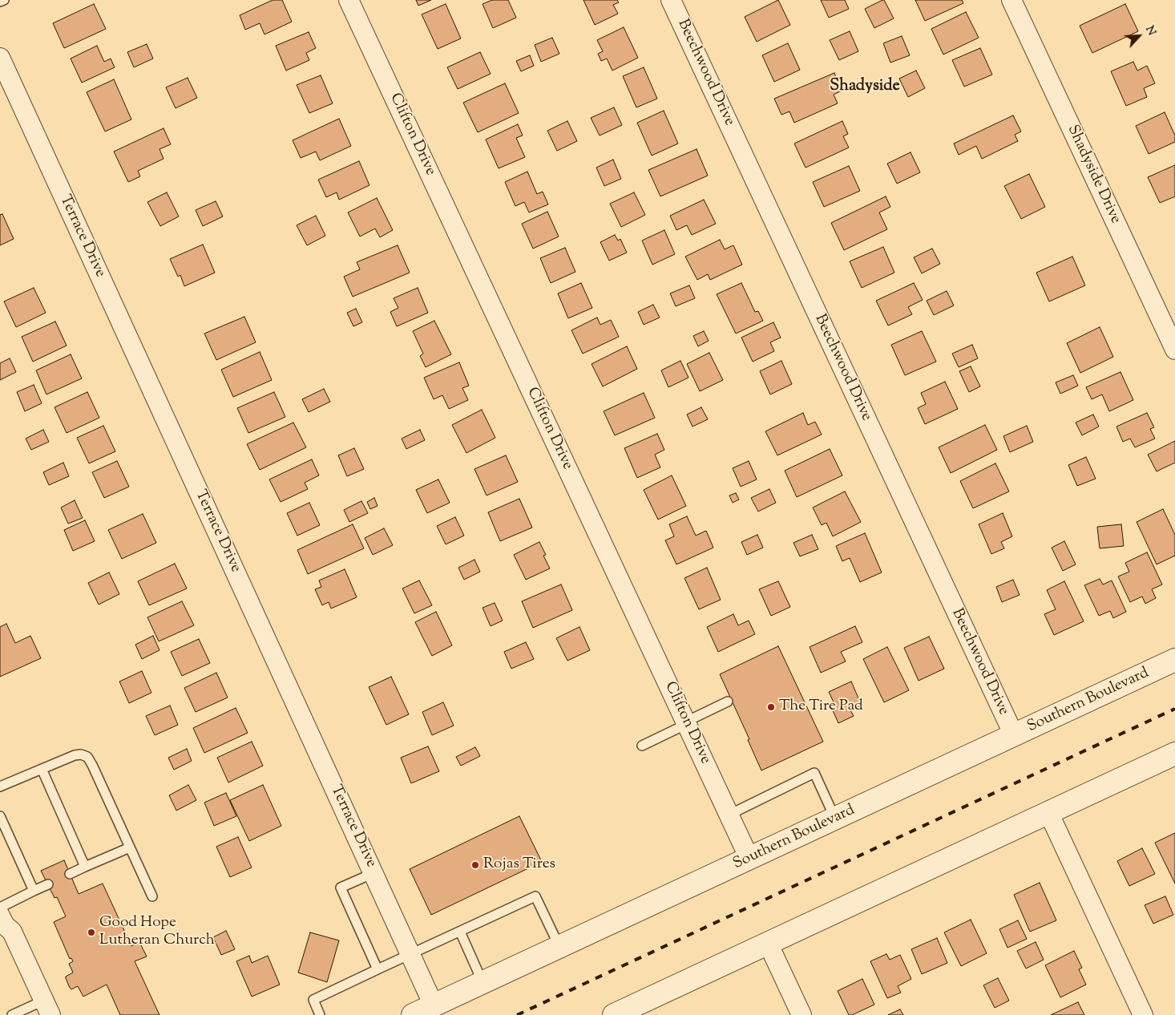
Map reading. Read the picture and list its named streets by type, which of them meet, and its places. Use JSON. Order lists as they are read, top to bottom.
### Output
{
  "streets": {
    "street": [
      "Beechwood Drive",
      "Clifton Drive",
      "Shadyside Drive",
      "Terrace Drive",
      "Southern Boulevard"
    ]
  },
  "crossings": [
    ["Beechwood Drive", "Southern Boulevard"],
    ["Clifton Drive", "Southern Boulevard"],
    ["Terrace Drive", "Southern Boulevard"]
  ],
  "districts": ["Shadyside"],
  "places": ["The Tire Pad", "Rojas Tires", "Good Hope Lutheran Church"],
  "north": "top right"
}
